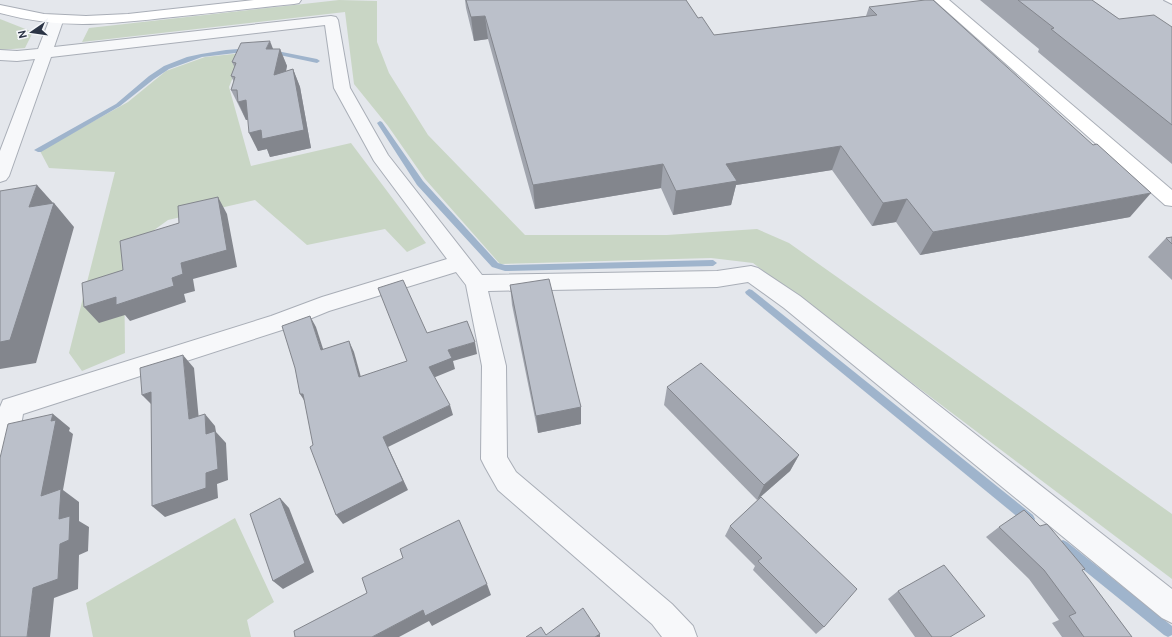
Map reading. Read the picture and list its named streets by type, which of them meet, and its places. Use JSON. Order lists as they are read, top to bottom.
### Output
{
  "north": "left"
}
